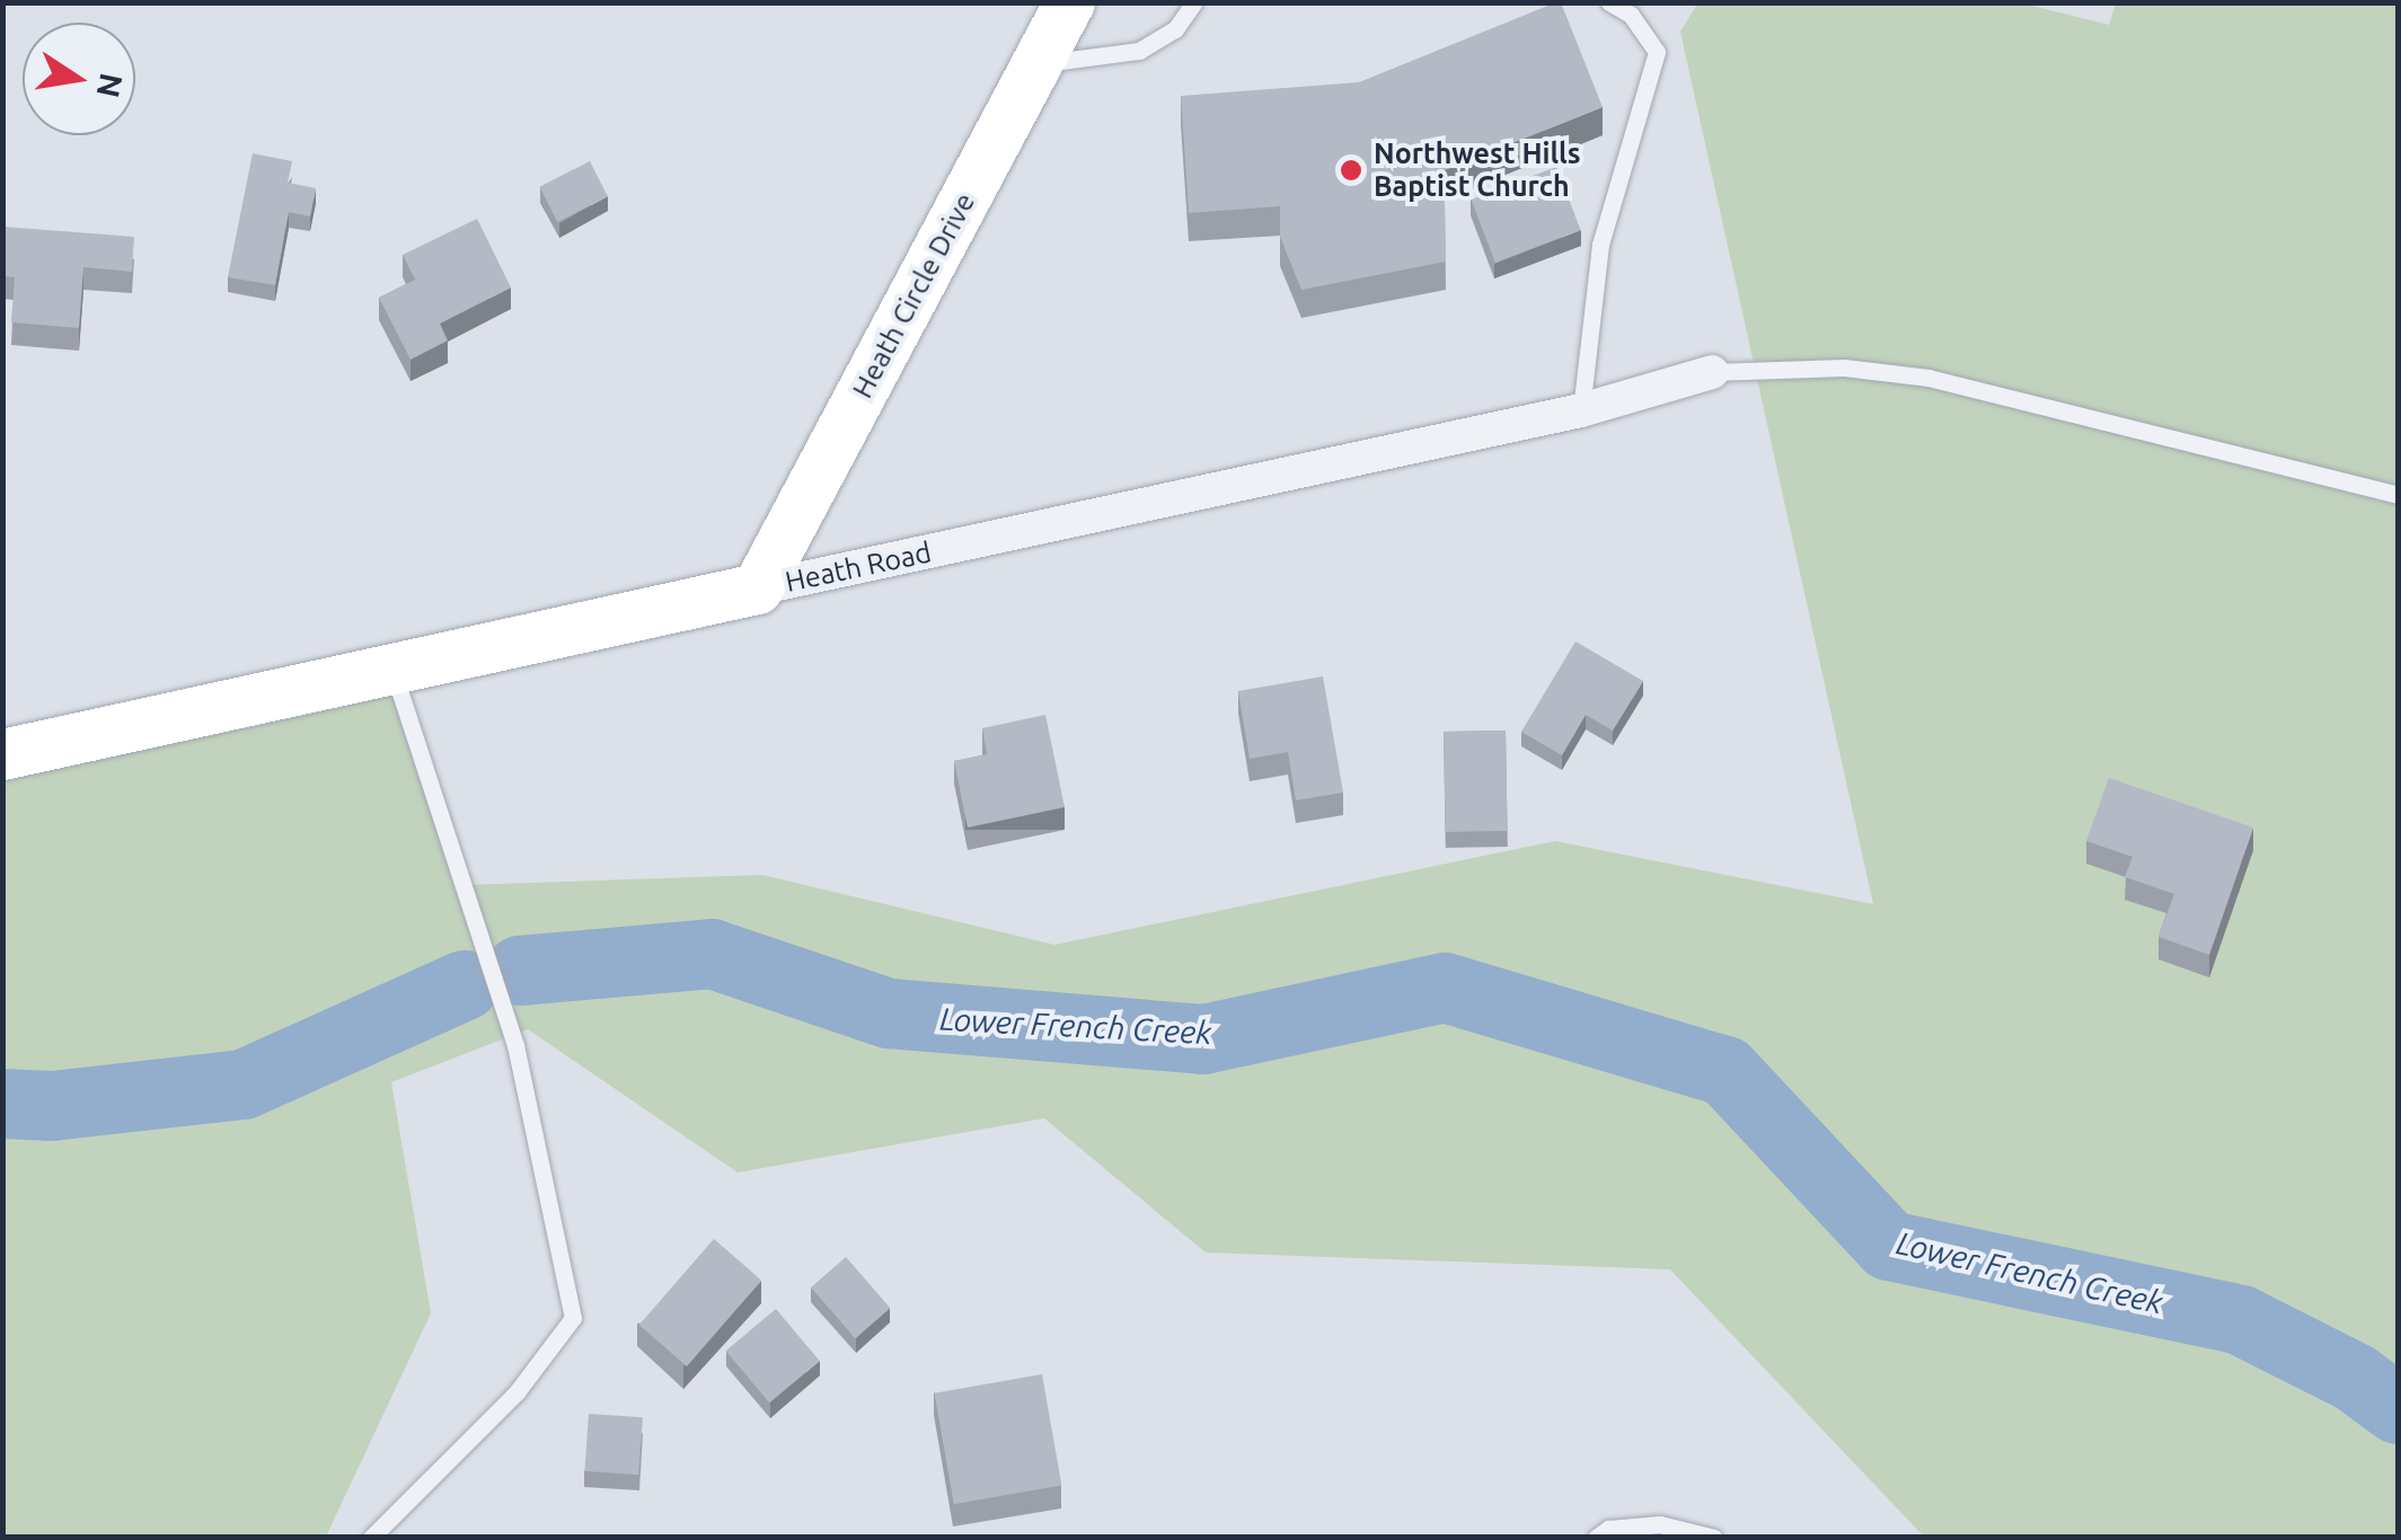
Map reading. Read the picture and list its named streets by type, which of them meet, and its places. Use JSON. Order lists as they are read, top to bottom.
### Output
{
  "streets": {
    "street": ["Heath Circle Drive", "Heath Road"]
  },
  "crossings": [
    ["Heath Circle Drive", "Heath Road"]
  ],
  "water": ["Lower French Creek"],
  "places": ["Northwest Hills Baptist Church"],
  "north": "right"
}
